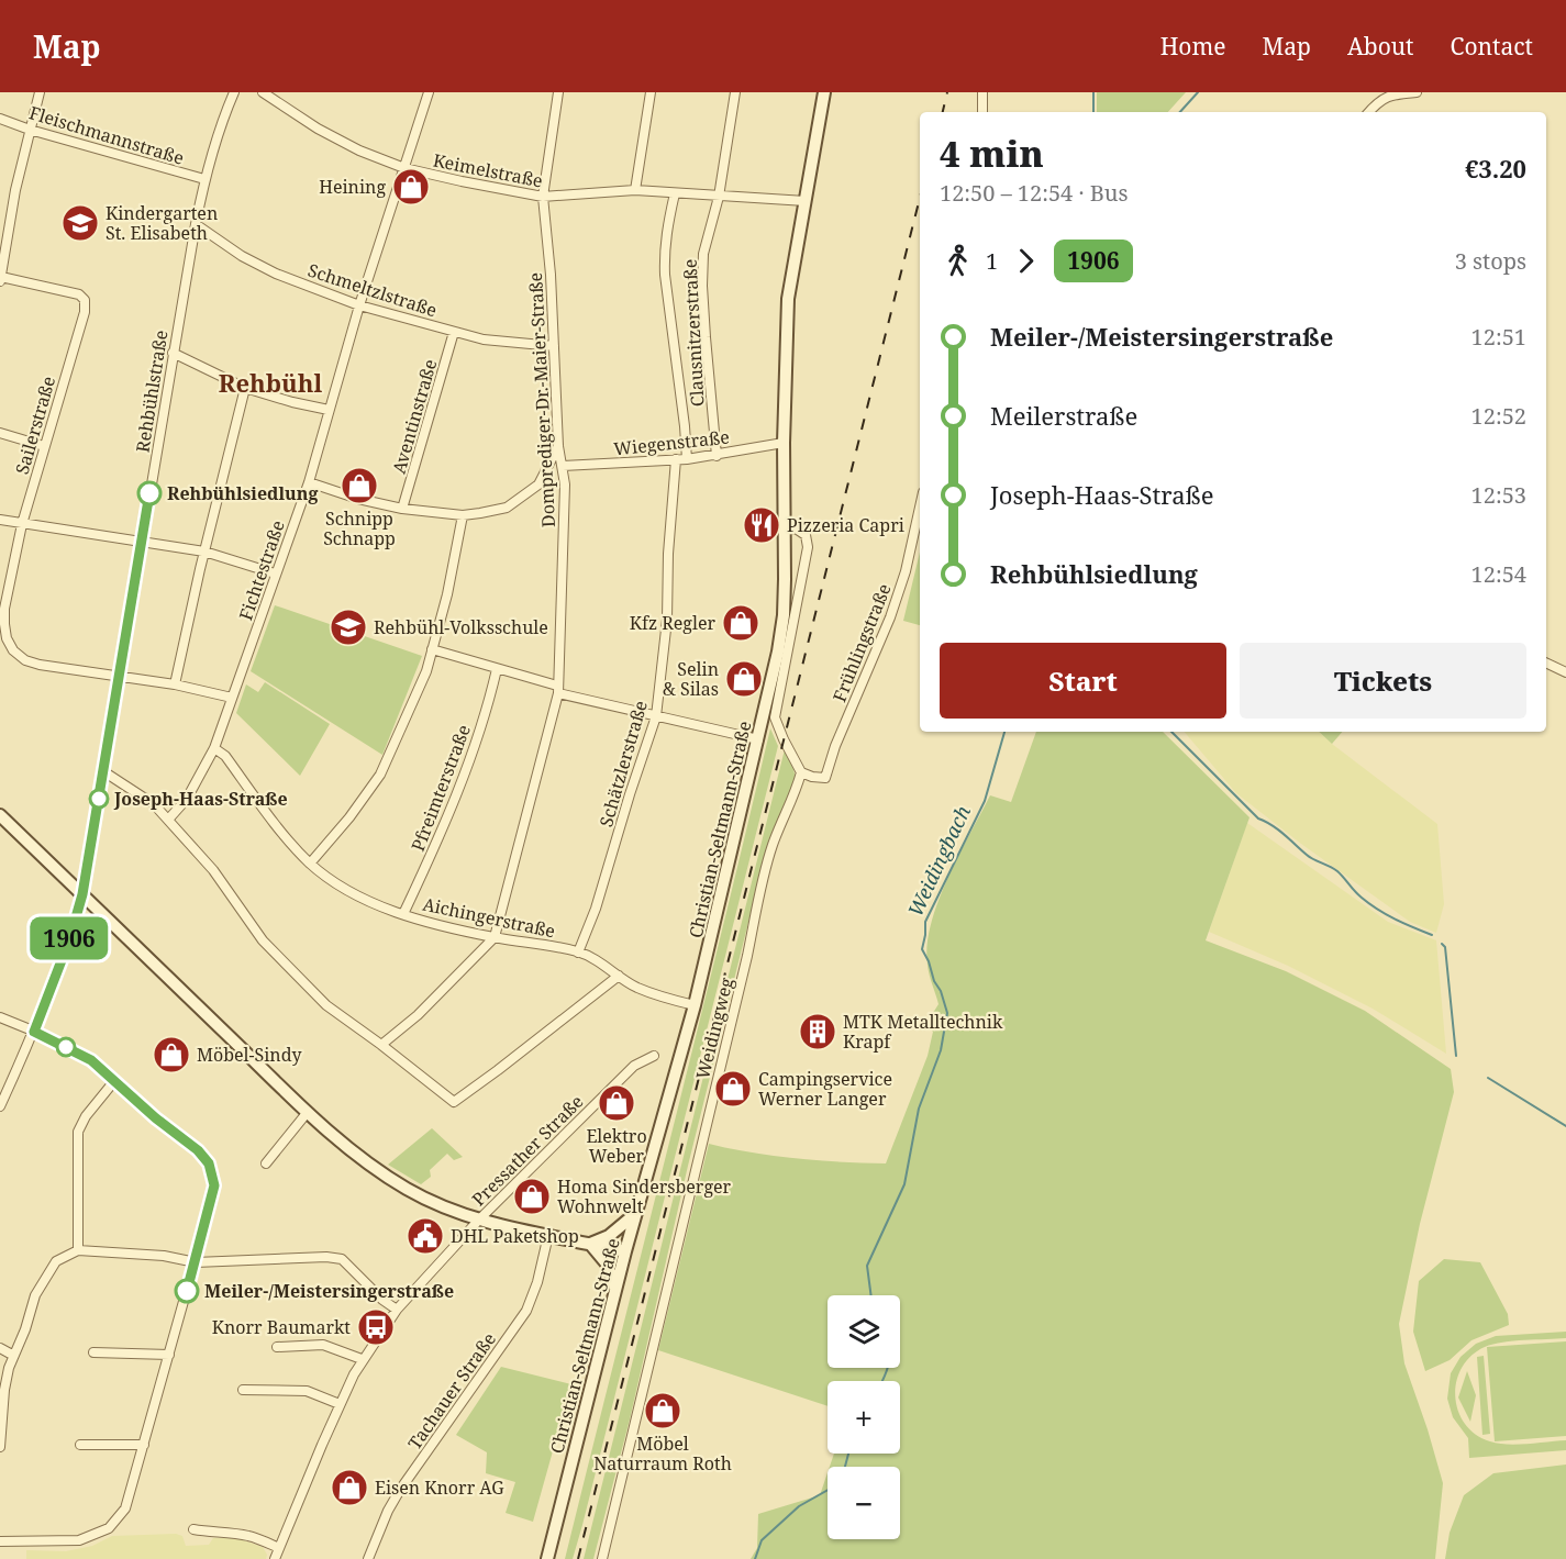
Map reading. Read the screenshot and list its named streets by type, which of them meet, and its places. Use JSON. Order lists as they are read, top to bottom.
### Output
{
  "streets": {
    "main road": ["Christian-Seltmann-Straße"],
    "street": [
      "Fleischmannstraße",
      "Keimelstraße",
      "Schmeltzlstraße",
      "Clausnitzerstraße",
      "Rehbühlstraße",
      "Domprediger-Dr.-Maier-Straße",
      "Aventinstraße",
      "Sailerstraße",
      "Wiegenstraße",
      "Fichtestraße",
      "Frühlingstraße",
      "Schätzlerstraße",
      "Pfreimterstraße",
      "Aichingerstraße",
      "Weidingweg",
      "Pressather Straße",
      "Tachauer Straße"
    ]
  },
  "crossings": [
    ["Fleischmannstraße", "Rehbühlstraße"],
    ["Keimelstraße", "Clausnitzerstraße"],
    ["Keimelstraße", "Domprediger-Dr.-Maier-Straße"],
    ["Keimelstraße", "Fichtestraße"],
    ["Keimelstraße", "Christian-Seltmann-Straße"],
    ["Schmeltzlstraße", "Rehbühlstraße"],
    ["Schmeltzlstraße", "Domprediger-Dr.-Maier-Straße"],
    ["Schmeltzlstraße", "Aventinstraße"],
    ["Schmeltzlstraße", "Fichtestraße"],
    ["Clausnitzerstraße", "Wiegenstraße"],
    ["Rehbühlstraße", "Sailerstraße"],
    ["Domprediger-Dr.-Maier-Straße", "Wiegenstraße"],
    ["Domprediger-Dr.-Maier-Straße", "Aichingerstraße"],
    ["Wiegenstraße", "Schätzlerstraße"],
    ["Wiegenstraße", "Christian-Seltmann-Straße"],
    ["Fichtestraße", "Aichingerstraße"],
    ["Frühlingstraße", "Weidingweg"],
    ["Schätzlerstraße", "Aichingerstraße"],
    ["Pfreimterstraße", "Aichingerstraße"],
    ["Christian-Seltmann-Straße", "Aichingerstraße"]
  ],
  "districts": ["Rehbühl"],
  "water": ["Weidingbach"],
  "places": {
    "shop": [
      "Heining",
      "Schnipp Schnapp",
      "Kfz Regler",
      "Selin & Silas",
      "Möbel-Sindy",
      "Campingservice Werner Langer",
      "Elektro Weber",
      "Homa Sindersberger Wohnwelt",
      "Möbel Naturraum Roth",
      "Eisen Knorr AG"
    ],
    "school or university": ["Kindergarten St. Elisabeth", "Rehbühl-Volksschule"],
    "other": ["Rehbühlsiedlung", "Joseph-Haas-Straße", "Meiler-/Meistersingerstraße"],
    "restaurant": ["Pizzeria Capri"],
    "building": ["MTK Metalltechnik Krapf"],
    "public building": ["DHL Paketshop"],
    "bus stop": ["Knorr Baumarkt"]
  },
  "lines": ["bus line 1906"],
  "page": {
    "header": "Map",
    "nav": [
      "Home",
      "Map",
      "About",
      "Contact"
    ],
    "on_map": "1906",
    "heading": ["4 min", "12:50 – 12:54 · Bus", "€3.20"],
    "legs": ["1", "1906", "3 stops"],
    "list": [
      {
        "name": "Meiler-/Meistersingerstraße",
        "value": "12:51"
      },
      {
        "name": "Meilerstraße",
        "value": "12:52"
      },
      {
        "name": "Joseph-Haas-Straße",
        "value": "12:53"
      },
      {
        "name": "Rehbühlsiedlung",
        "value": "12:54"
      }
    ],
    "buttons": ["Start", "Tickets"],
    "map_buttons": ["+", "−"]
  }
}
